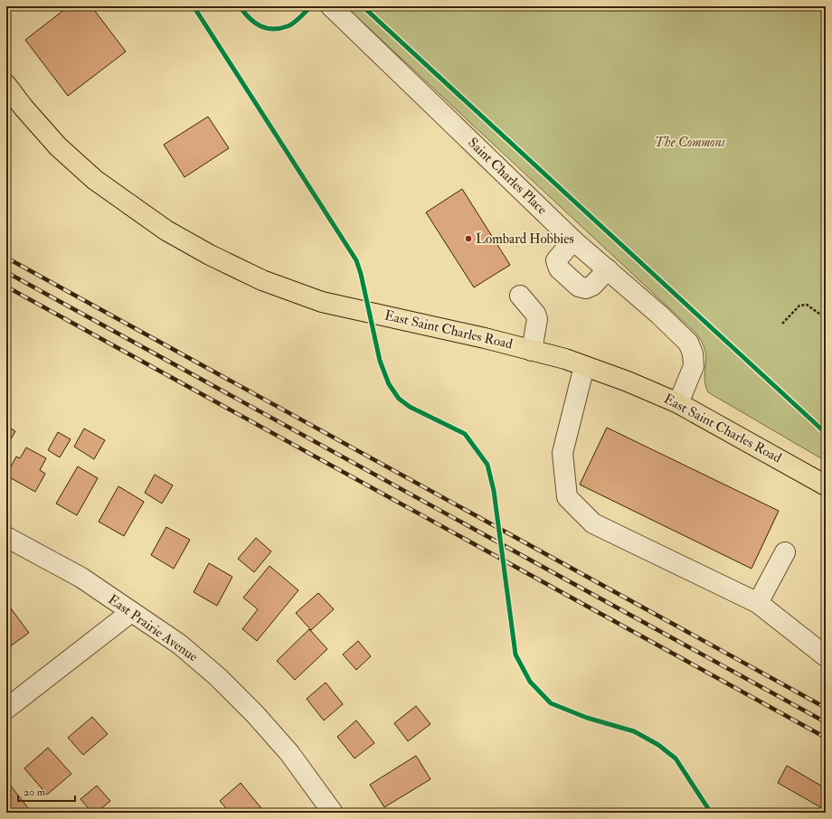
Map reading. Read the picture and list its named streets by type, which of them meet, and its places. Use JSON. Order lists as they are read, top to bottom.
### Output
{
  "streets": {
    "main road": ["East Saint Charles Road"],
    "street": ["Saint Charles Place", "East Prairie Avenue"]
  },
  "crossings": [
    ["Saint Charles Place", "East Saint Charles Road"]
  ],
  "parks": ["The Commons"],
  "places": ["Lombard Hobbies"],
  "scale_bar": "20 m"
}
